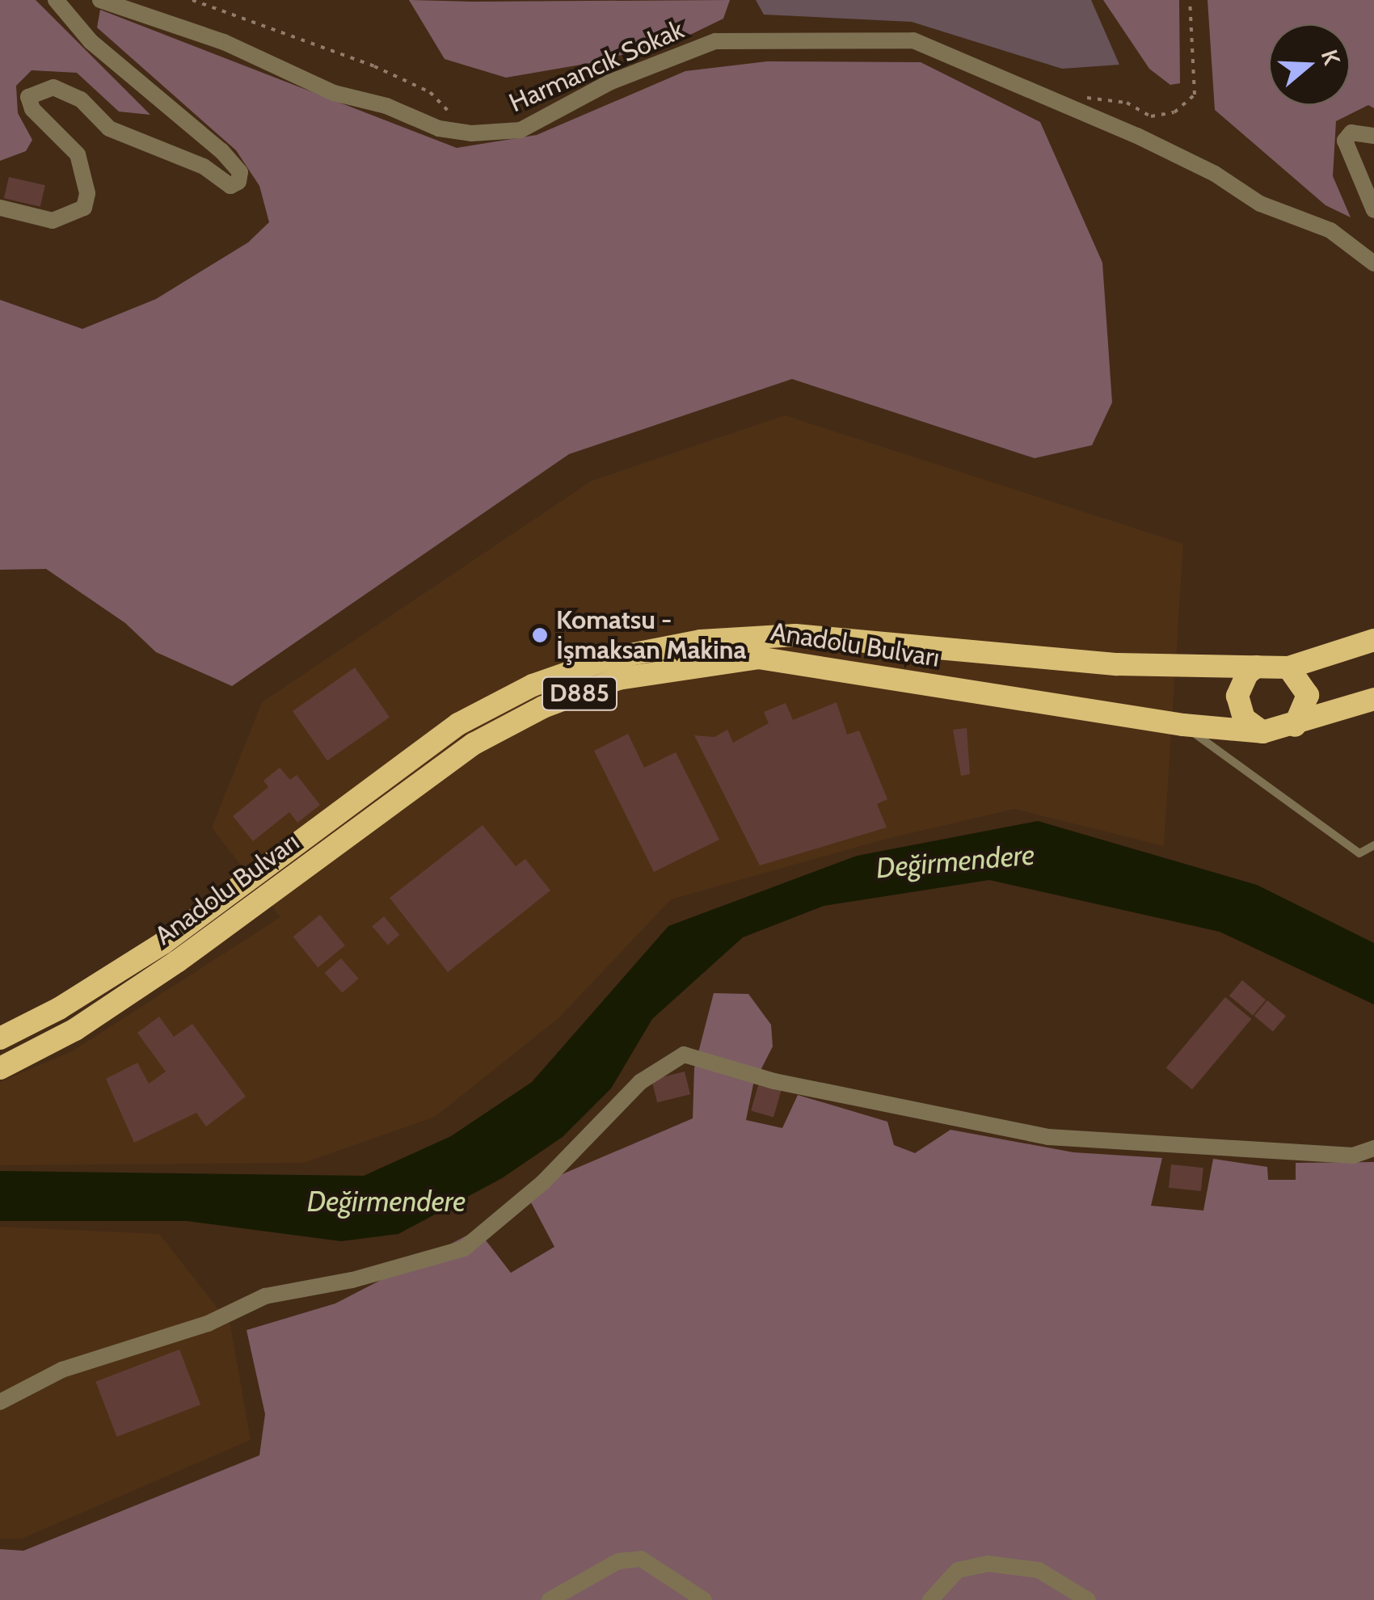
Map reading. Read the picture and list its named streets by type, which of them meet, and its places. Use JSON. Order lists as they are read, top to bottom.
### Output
{
  "streets": {
    "highway": ["Anadolu Bulvarı", "D885"],
    "street": ["Harmancık Sokak"]
  },
  "water": ["Değirmendere"],
  "places": ["Komatsu - İşmaksan Makina"],
  "north": "right"
}
